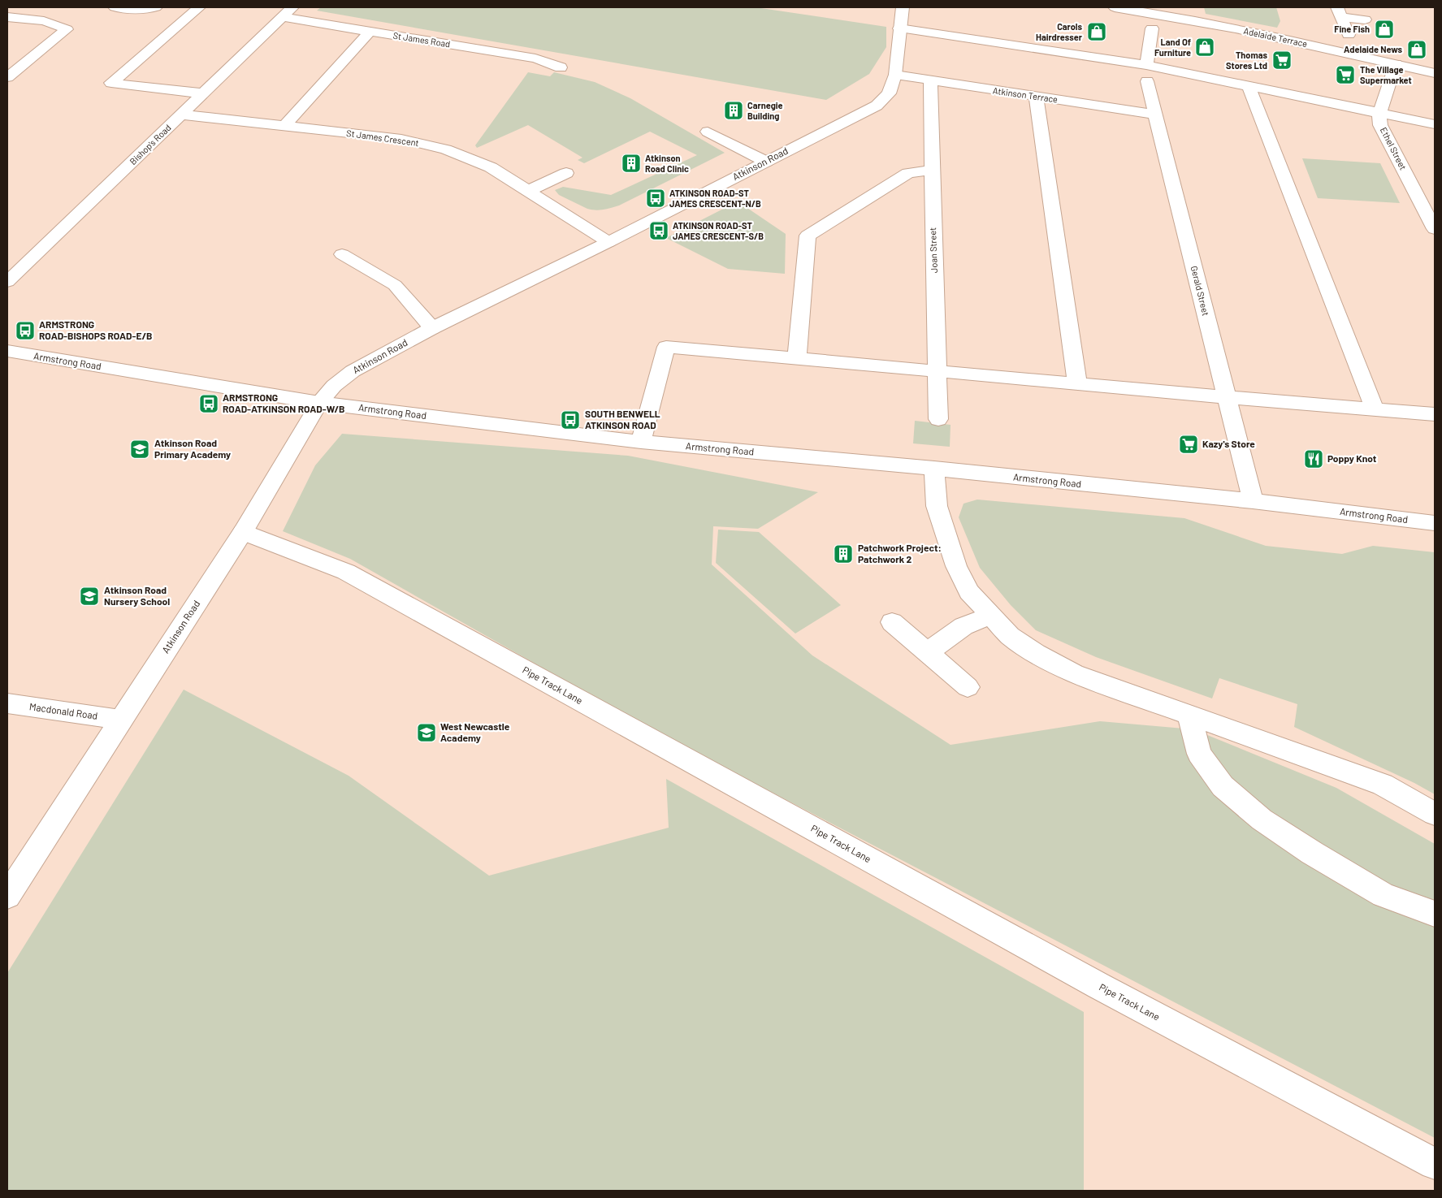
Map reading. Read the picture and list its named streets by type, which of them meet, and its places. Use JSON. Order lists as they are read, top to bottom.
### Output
{
  "streets": {
    "street": [
      "Adelaide Terrace",
      "St James Road",
      "Atkinson Terrace",
      "St James Crescent",
      "Bishop's Road",
      "Ethel Street",
      "Atkinson Road",
      "Joan Street",
      "Gerald Street",
      "Armstrong Road",
      "Pipe Track Lane",
      "Macdonald Road"
    ]
  },
  "crossings": [
    ["Adelaide Terrace", "Ethel Street"],
    ["St James Road", "Bishop's Road"],
    ["Atkinson Terrace", "Atkinson Road"],
    ["Atkinson Terrace", "Joan Street"],
    ["Atkinson Terrace", "Gerald Street"],
    ["St James Crescent", "Bishop's Road"],
    ["St James Crescent", "Atkinson Road"],
    ["Atkinson Road", "Armstrong Road"],
    ["Atkinson Road", "Pipe Track Lane"],
    ["Atkinson Road", "Macdonald Road"],
    ["Gerald Street", "Armstrong Road"]
  ],
  "places": {
    "shop": [
      "Fine Fish",
      "Carols Hairdresser",
      "Land Of Furniture",
      "Adelaide News"
    ],
    "supermarket": ["Thomas Stores Ltd", "The Village Supermarket", "Kazy's Store"],
    "building": ["Carnegie Building", "Atkinson Road Clinic", "Patchwork Project: Patchwork 2"],
    "bus stop": [
      "ATKINSON ROAD-ST JAMES CRESCENT-N/B",
      "ATKINSON ROAD-ST JAMES CRESCENT-S/B",
      "ARMSTRONG ROAD-BISHOPS ROAD-E/B",
      "ARMSTRONG ROAD-ATKINSON ROAD-W/B",
      "SOUTH BENWELL ATKINSON ROAD"
    ],
    "school or university": ["Atkinson Road Primary Academy", "Atkinson Road Nursery School", "West Newcastle Academy"],
    "restaurant": ["Poppy Knot"]
  }
}
